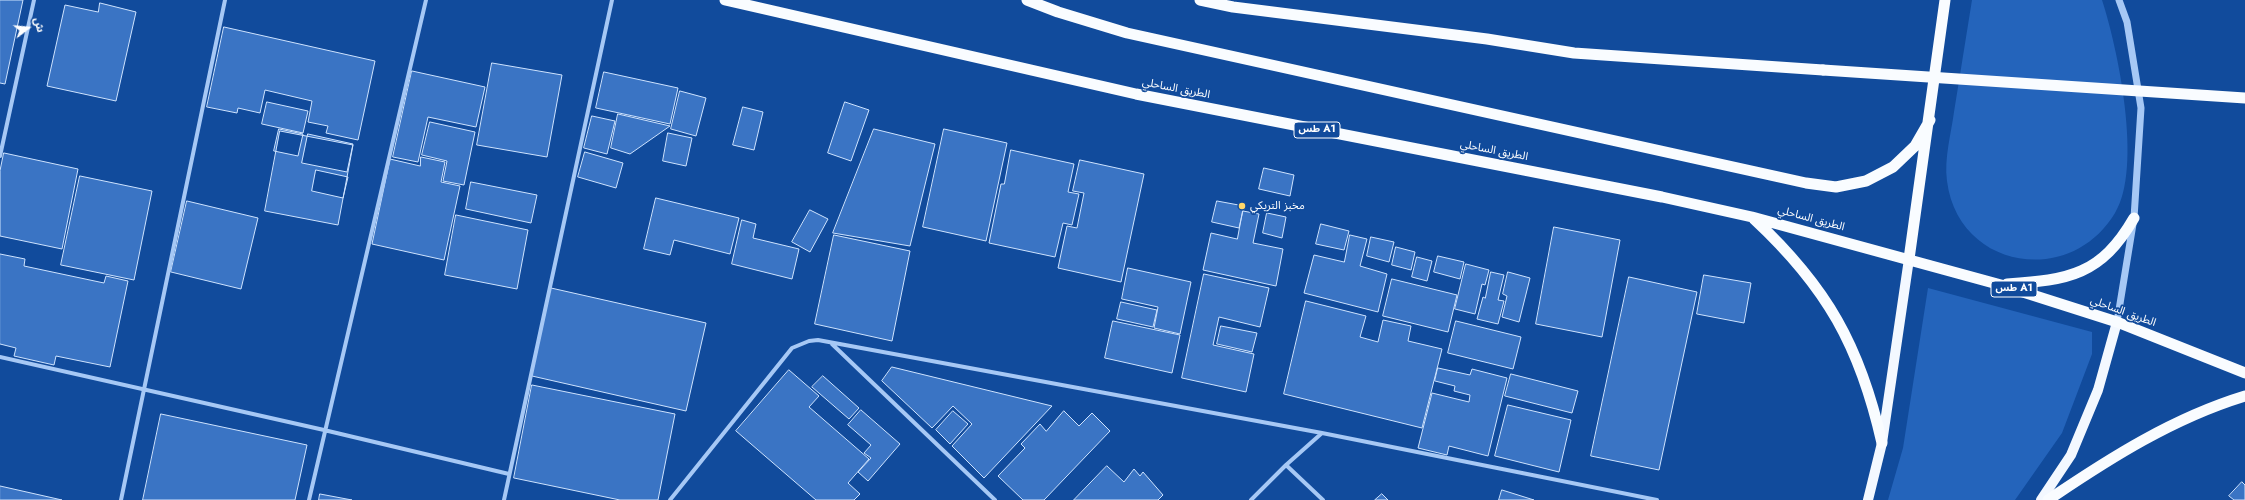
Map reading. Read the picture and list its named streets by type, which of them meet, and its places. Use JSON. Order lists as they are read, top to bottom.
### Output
{
  "streets": {
    "highway": ["الطريق الساحلي", "طس A1"]
  },
  "places": ["مخبز التريكي"],
  "north": "right"
}
